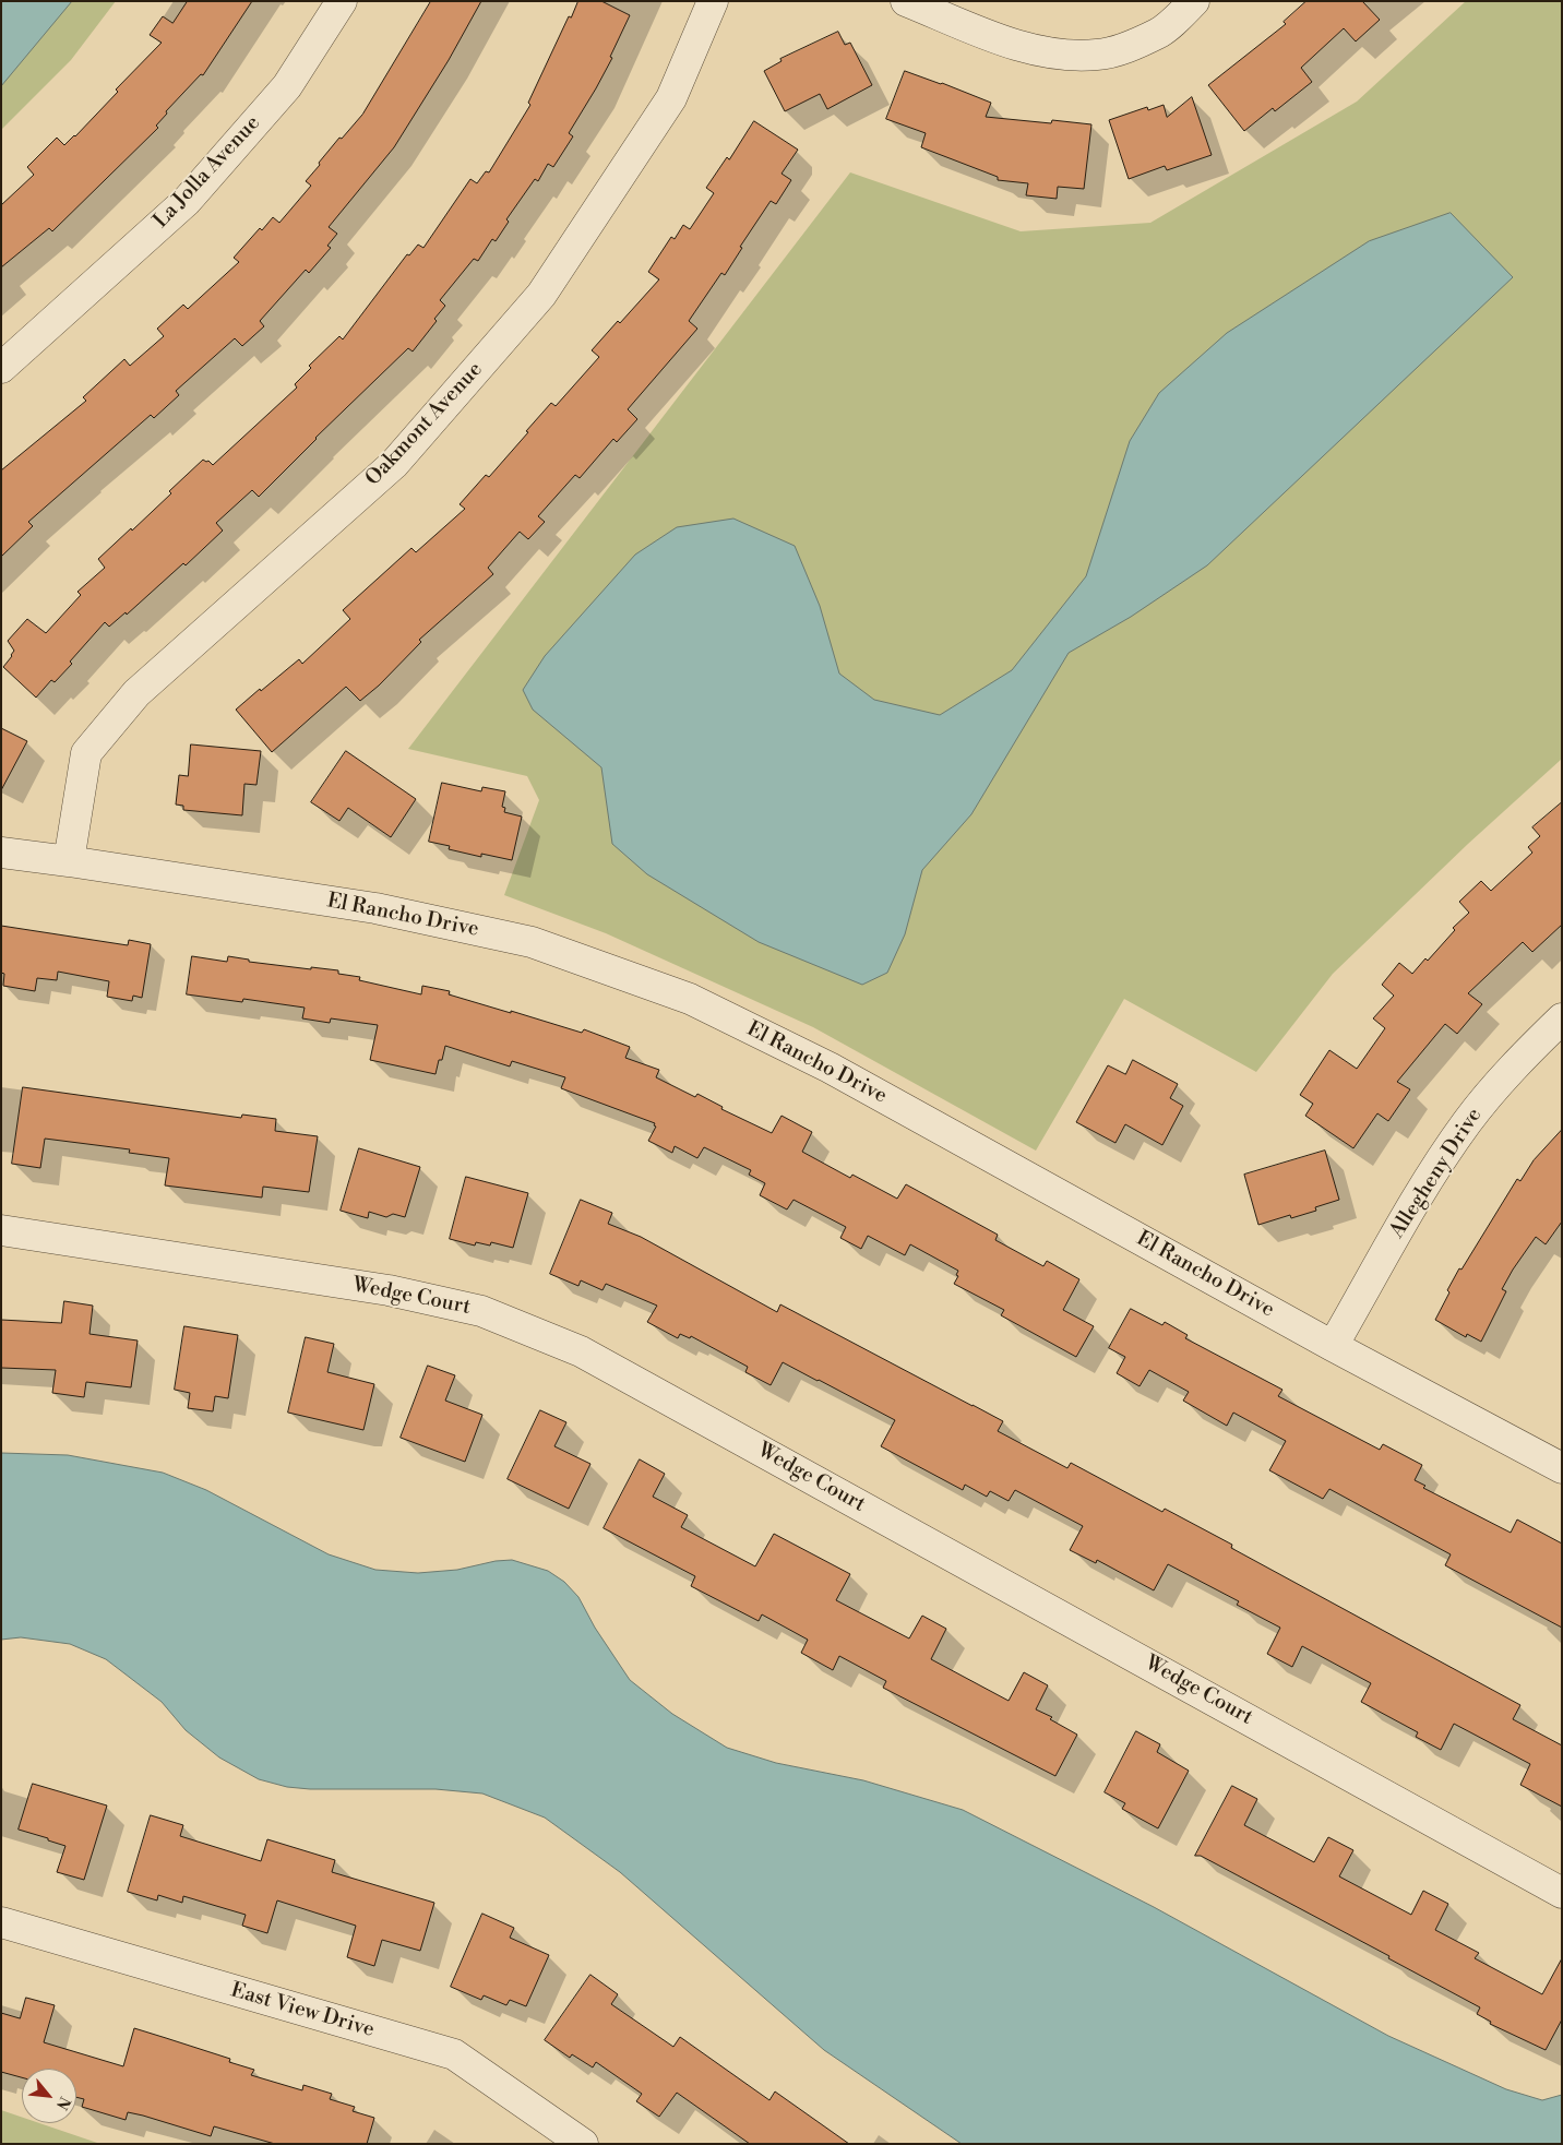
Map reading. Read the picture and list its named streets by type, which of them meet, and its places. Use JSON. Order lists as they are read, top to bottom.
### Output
{
  "streets": {
    "street": [
      "La Jolla Avenue",
      "Oakmont Avenue",
      "El Rancho Drive",
      "Allegheny Drive",
      "Wedge Court",
      "East View Drive"
    ]
  },
  "crossings": [
    ["Oakmont Avenue", "El Rancho Drive"],
    ["El Rancho Drive", "Allegheny Drive"]
  ],
  "north": "bottom right"
}
